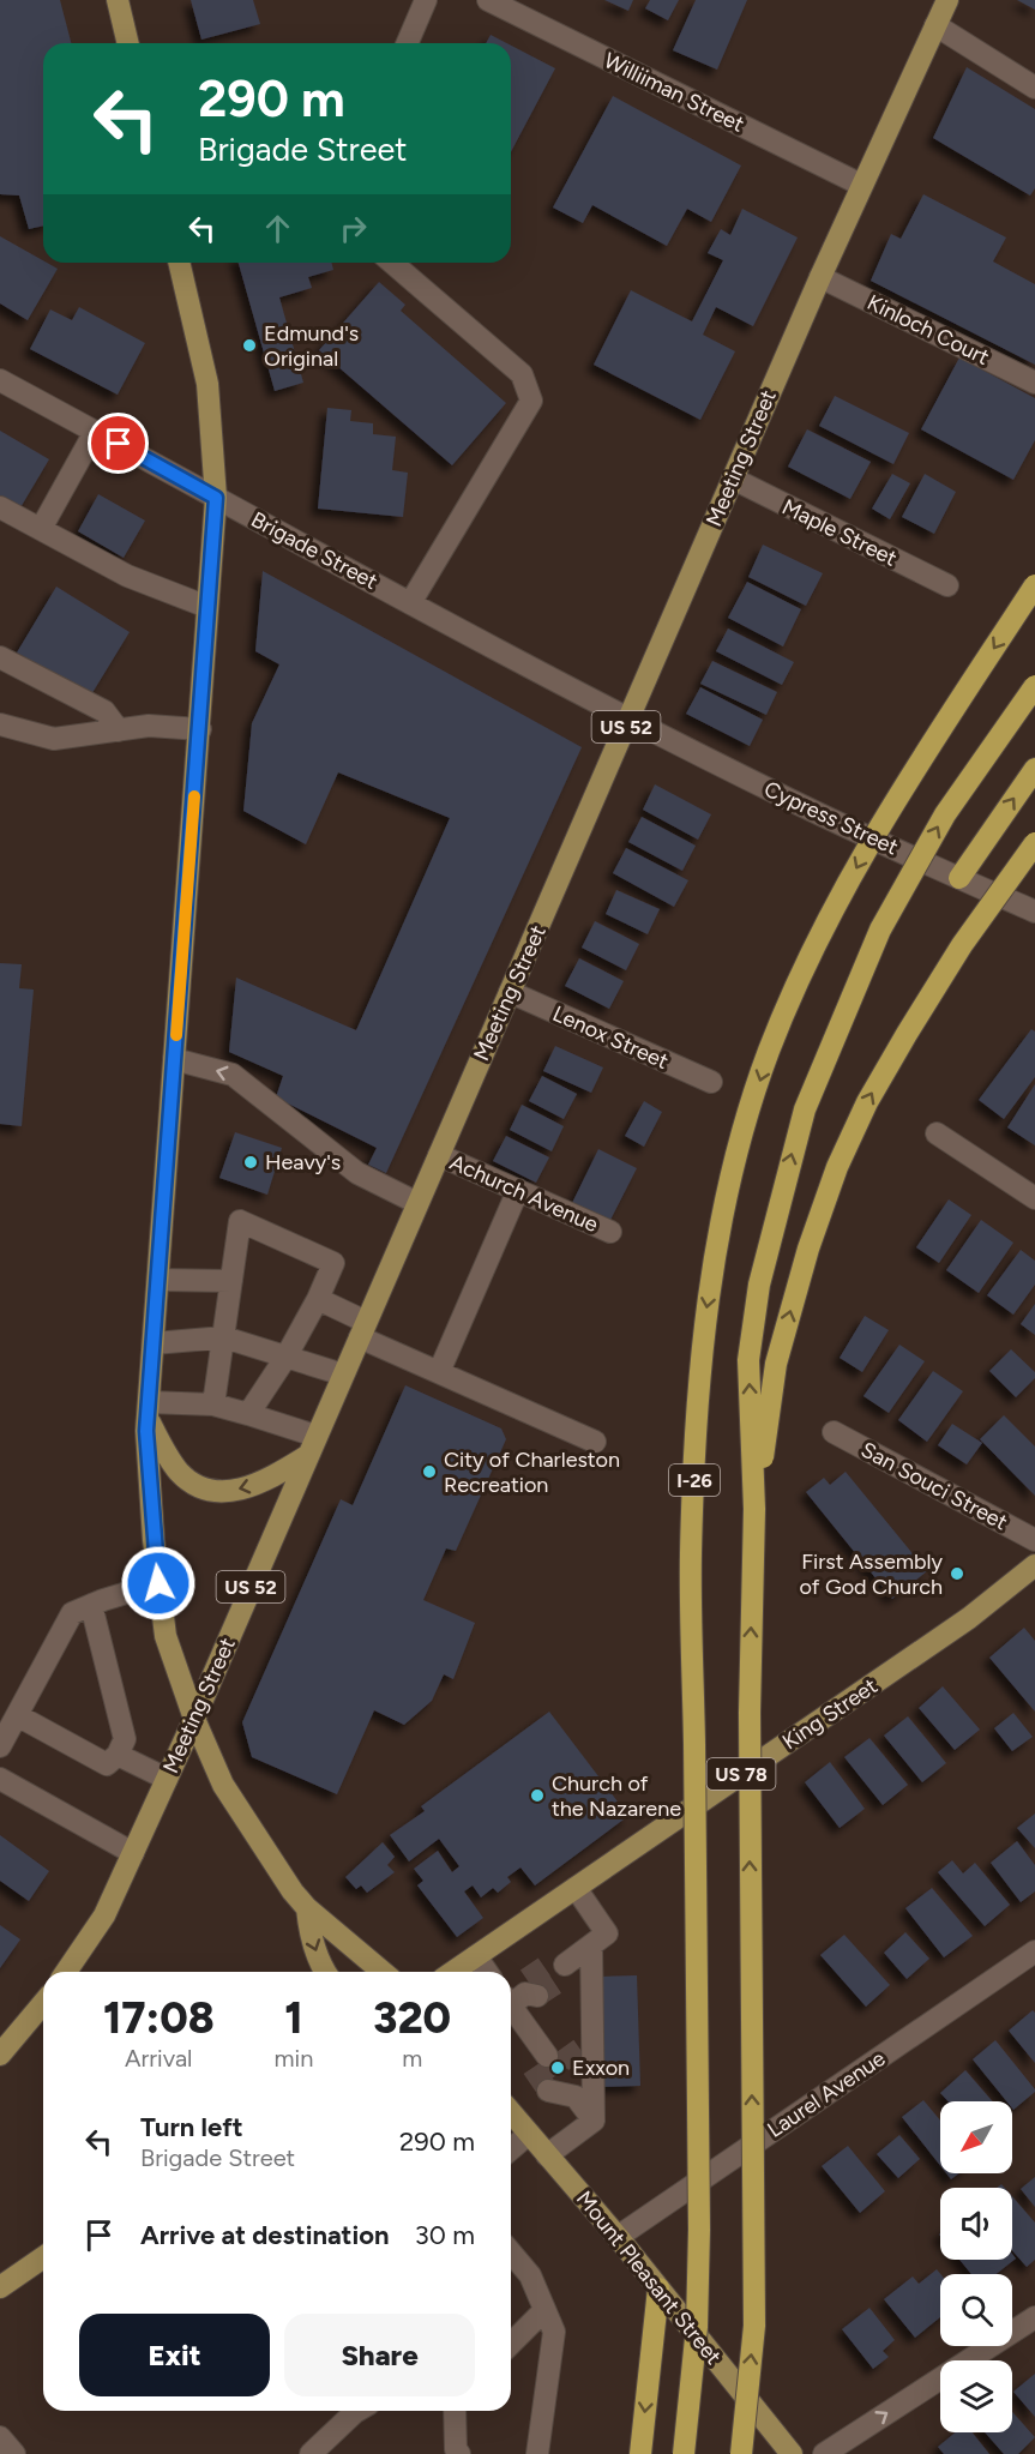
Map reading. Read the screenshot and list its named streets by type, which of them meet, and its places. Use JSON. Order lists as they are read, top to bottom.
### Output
{
  "streets": {
    "highway": ["I-26"],
    "main road": [
      "Meeting Street",
      "US 52",
      "King Street",
      "US 78",
      "Mount Pleasant Street"
    ],
    "street": [
      "Williiman Street",
      "Kinloch Court",
      "Maple Street",
      "Brigade Street",
      "Cypress Street",
      "Lenox Street",
      "Achurch Avenue",
      "San Souci Street",
      "Laurel Avenue"
    ]
  },
  "crossings": [
    ["Williiman Street", "Meeting Street"],
    ["Kinloch Court", "Meeting Street"],
    ["Meeting Street", "Maple Street"],
    ["Meeting Street", "Brigade Street"],
    ["Meeting Street", "Cypress Street"],
    ["Meeting Street", "Lenox Street"],
    ["Meeting Street", "Achurch Avenue"],
    ["Brigade Street", "Cypress Street"],
    ["Laurel Avenue", "Mount Pleasant Street"]
  ],
  "places": [
    "Edmund's Original",
    "Heavy's",
    "City of Charleston Recreation",
    "First Assembly of God Church",
    "Church of the Nazarene",
    "Exxon"
  ],
  "north": "bottom left",
  "page": {
    "turn": ["290 m", "Brigade Street"],
    "eta": [
      "17:08",
      "Arrival",
      "1",
      "min",
      "320",
      "m"
    ],
    "list": [
      {
        "name": "Turn left",
        "note": "Brigade Street",
        "value": "290 m"
      },
      {
        "name": "Arrive at destination",
        "value": "30 m"
      }
    ],
    "buttons": ["Exit", "Share"]
  }
}
